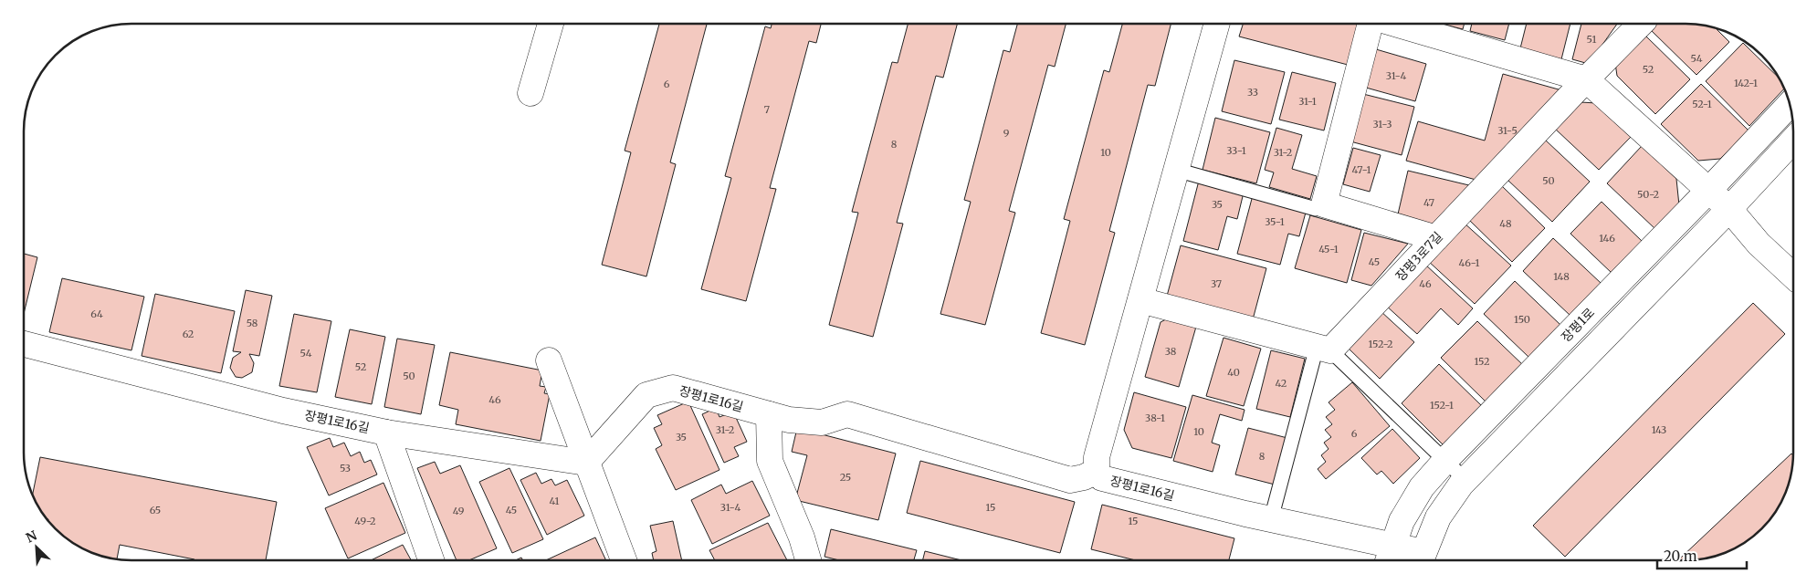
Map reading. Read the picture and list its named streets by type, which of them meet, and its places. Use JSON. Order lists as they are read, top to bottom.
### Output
{
  "streets": {
    "street": ["장평3로7길", "장평1로", "장평1로16길"]
  },
  "crossings": [
    ["장평1로", "장평1로16길"]
  ],
  "house_numbers": [
    "51",
    "54",
    "52",
    "31-4",
    "142-1",
    "6",
    "33",
    "31-1",
    "52-1",
    "7",
    "31-3",
    "31-5",
    "9",
    "8",
    "33-1",
    "10",
    "31-2",
    "47-1",
    "50",
    "50-2",
    "47",
    "35",
    "35-1",
    "48",
    "146",
    "45-1",
    "45",
    "46-1",
    "148",
    "37",
    "46",
    "64",
    "150",
    "58",
    "62",
    "152-2",
    "38",
    "54",
    "152",
    "52",
    "40",
    "50",
    "42",
    "46",
    "152-1",
    "38-1",
    "31-2",
    "143",
    "10",
    "6",
    "35",
    "8",
    "53",
    "25",
    "41",
    "31-4",
    "15",
    "65",
    "45",
    "49",
    "49-2",
    "15"
  ],
  "scale_bar": "20 m",
  "north": "top left"
}
